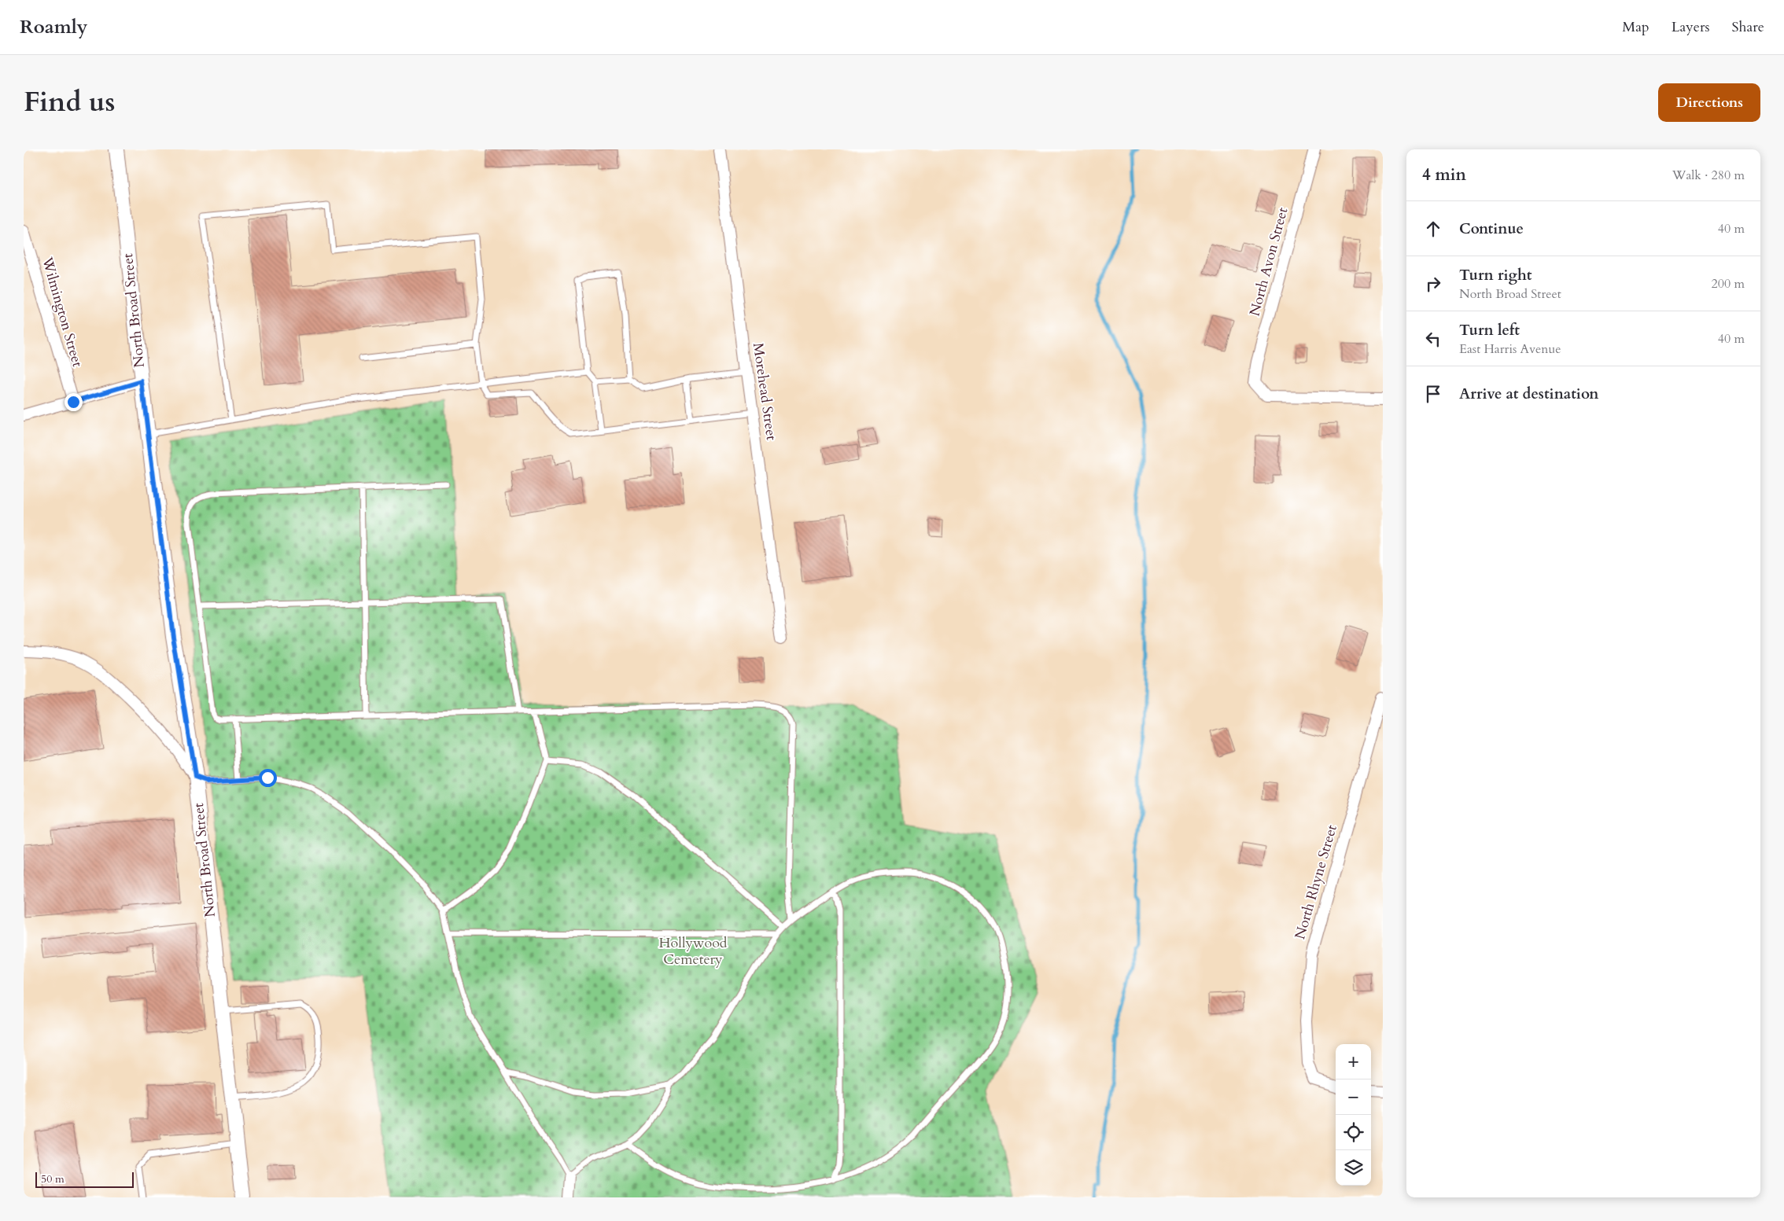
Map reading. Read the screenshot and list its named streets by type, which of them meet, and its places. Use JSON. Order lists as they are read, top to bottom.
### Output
{
  "streets": {
    "street": [
      "North Avon Street",
      "North Broad Street",
      "Wilmington Street",
      "Morehead Street",
      "North Rhyne Street"
    ]
  },
  "parks": ["Hollywood Cemetery"],
  "scale_bar": "50 m",
  "page": {
    "header": "Roamly",
    "nav": ["Map", "Layers", "Share"],
    "title": "Find us",
    "buttons": "Directions",
    "heading": ["4 min", "Walk · 280 m"],
    "list": [
      ["Continue", "40 m"],
      ["Turn right", "North Broad Street", "200 m"],
      ["Turn left", "East Harris Avenue", "40 m"],
      "Arrive at destination"
    ],
    "map_buttons": ["+", "−"],
    "scale": "50 m"
  }
}
